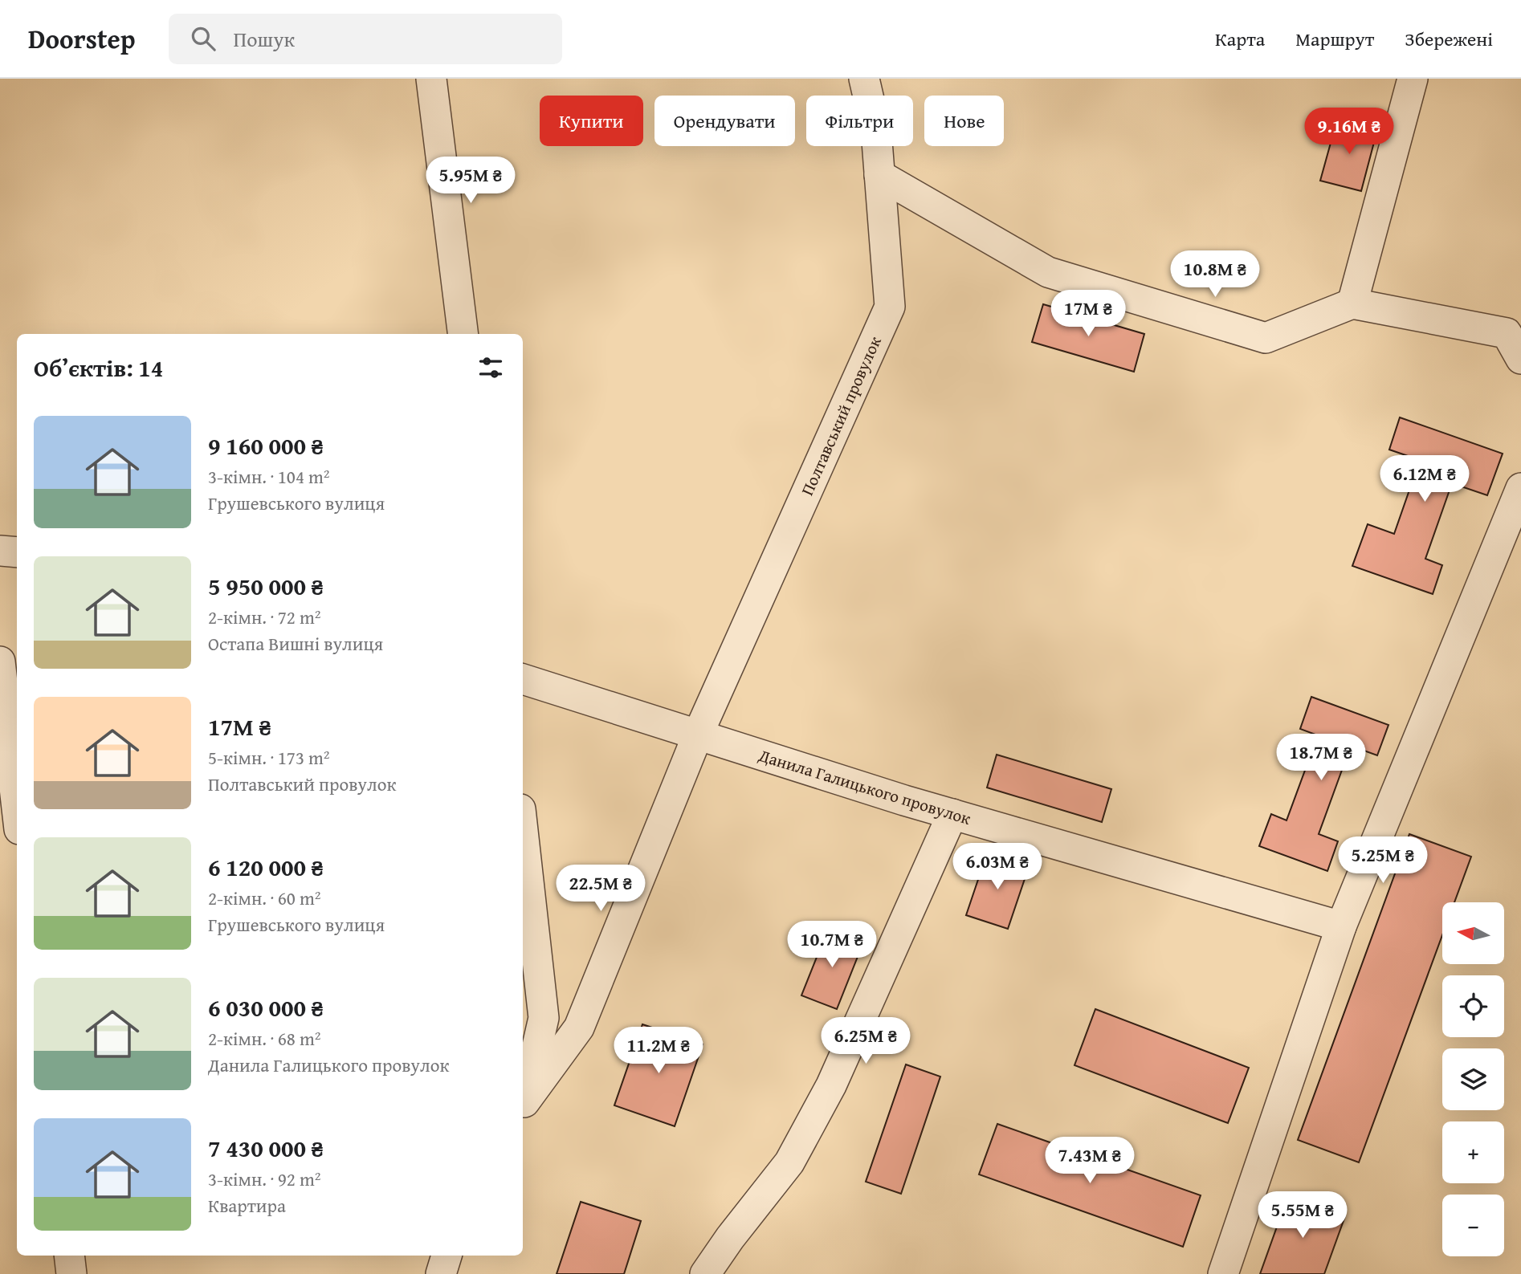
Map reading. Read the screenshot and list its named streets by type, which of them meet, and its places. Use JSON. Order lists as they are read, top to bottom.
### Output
{
  "streets": {
    "street": ["Полтавський провулок", "Данила Галицького провулок"]
  },
  "crossings": [
    ["Полтавський провулок", "Данила Галицького провулок"]
  ],
  "north": "left",
  "page": {
    "header": "Doorstep",
    "search": "Пошук",
    "nav": ["Карта", "Маршрут", "Збережені"],
    "chip": [
      "Купити",
      "Орендувати",
      "Фільтри",
      "Нове"
    ],
    "price": [
      "9.16M ₴",
      "5.95M ₴",
      "10.8M ₴",
      "17M ₴",
      "6.12M ₴",
      "18.7M ₴",
      "5.25M ₴",
      "6.03M ₴",
      "22.5M ₴",
      "10.7M ₴",
      "6.25M ₴",
      "11.2M ₴",
      "7.43M ₴",
      "5.55M ₴"
    ],
    "heading": "Об’єктів: 14",
    "list": [
      {
        "name": "9 160 000 ₴",
        "note": "3-кімн. · 104 m² · Грушевського вулиця"
      },
      {
        "name": "5 950 000 ₴",
        "note": "2-кімн. · 72 m² · Остапа Вишні вулиця"
      },
      {
        "name": "17M ₴",
        "note": "5-кімн. · 173 m² · Полтавський провулок"
      },
      {
        "name": "6 120 000 ₴",
        "note": "2-кімн. · 60 m² · Грушевського вулиця"
      },
      {
        "name": "6 030 000 ₴",
        "note": "2-кімн. · 68 m² · Данила Галицького провулок"
      },
      {
        "name": "7 430 000 ₴",
        "note": "3-кімн. · 92 m² · Квартира"
      }
    ],
    "map_buttons": ["+", "−"]
  }
}
